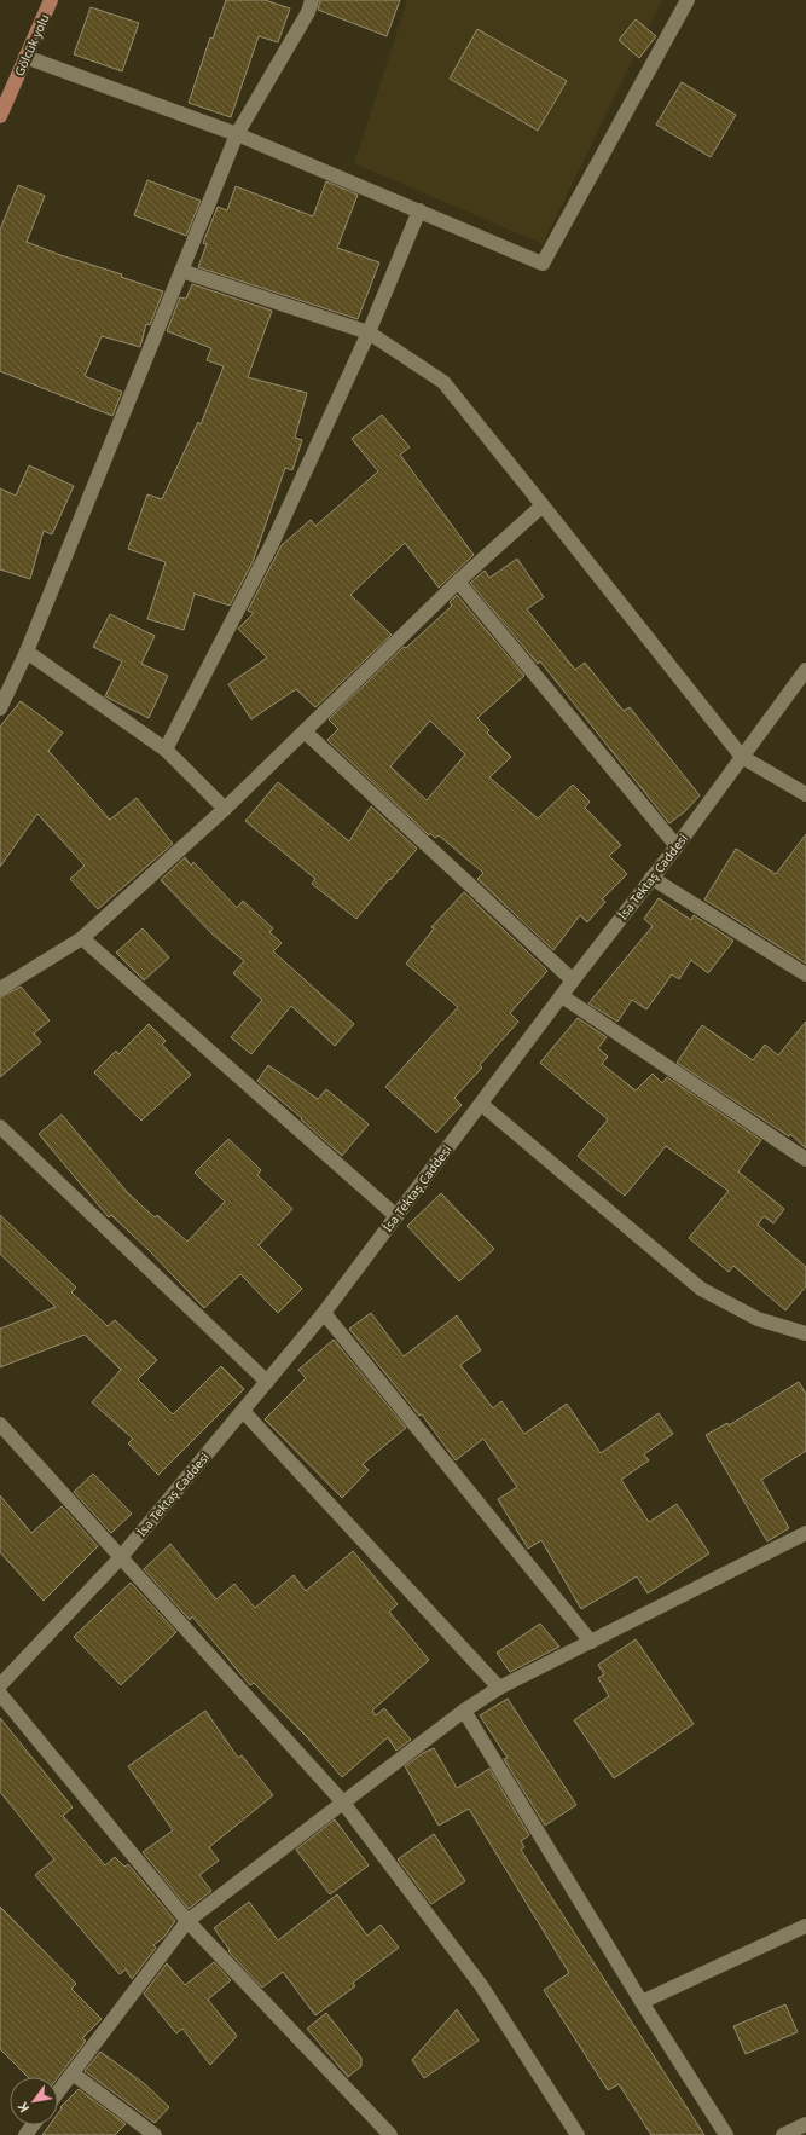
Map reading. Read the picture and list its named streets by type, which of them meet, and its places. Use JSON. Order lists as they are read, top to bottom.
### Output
{
  "streets": {
    "main road": ["Gölcük yolu"],
    "street": ["İsa Tektaş Caddesi"]
  },
  "north": "bottom left"
}
